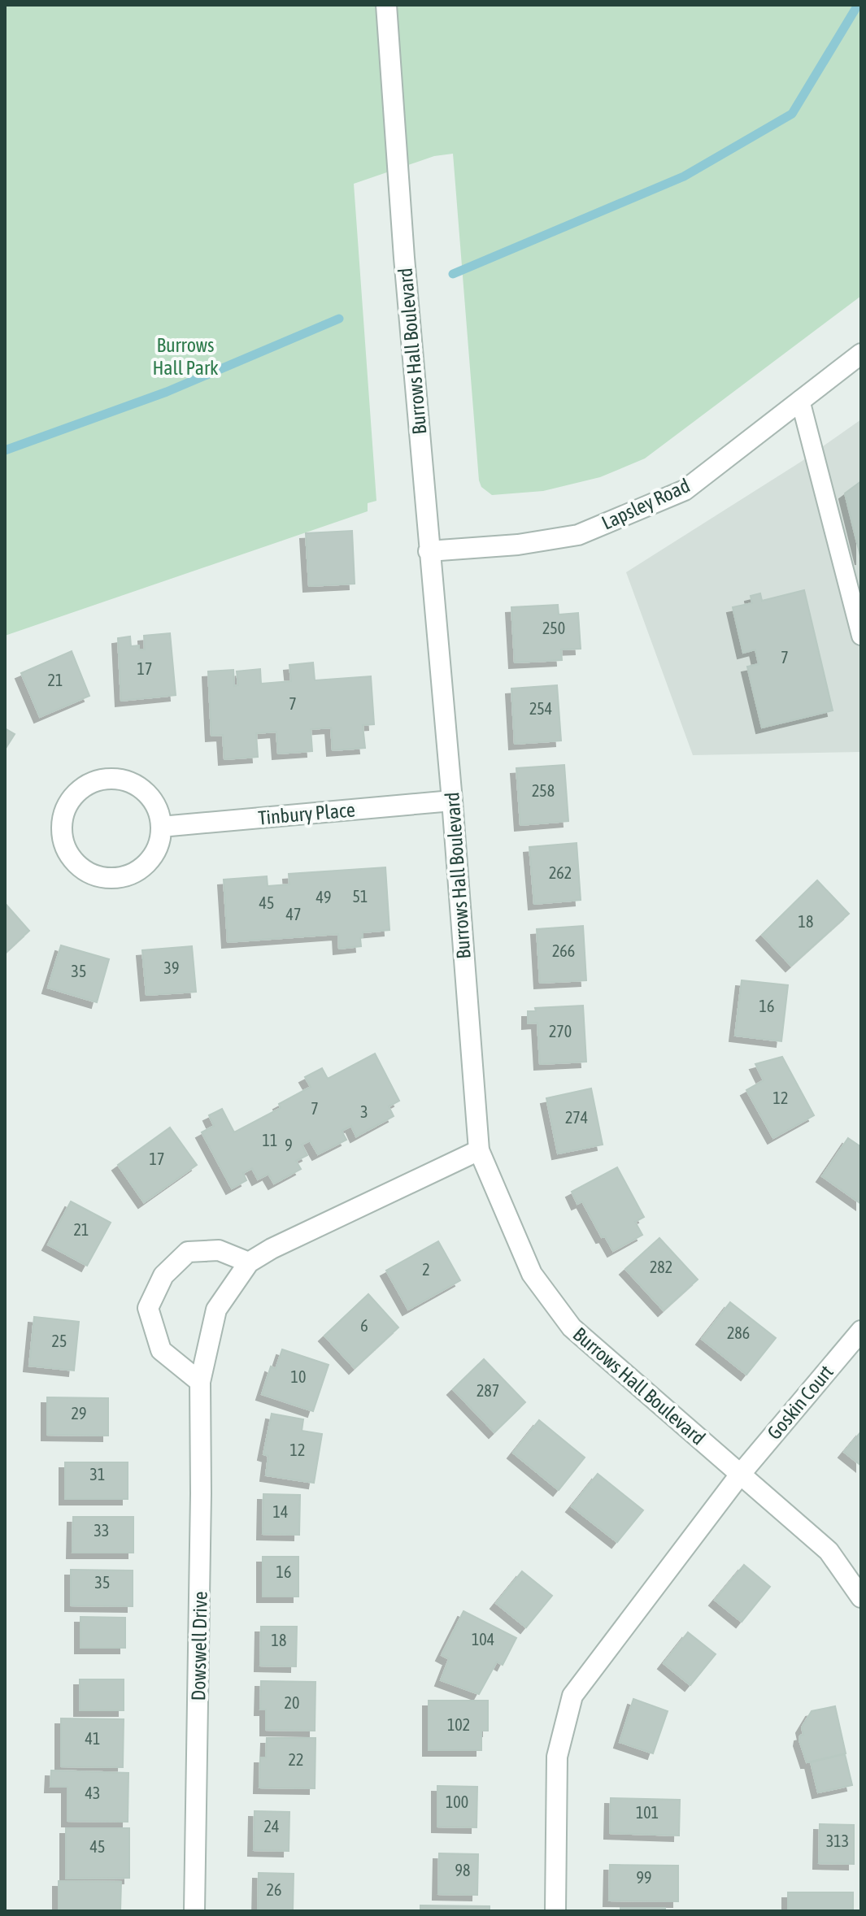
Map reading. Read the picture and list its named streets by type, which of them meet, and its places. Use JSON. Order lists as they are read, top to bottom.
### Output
{
  "streets": {
    "street": [
      "Burrows Hall Boulevard",
      "Lapsley Road",
      "Tinbury Place",
      "Goskin Court",
      "Dowswell Drive"
    ]
  },
  "crossings": [
    ["Burrows Hall Boulevard", "Lapsley Road"],
    ["Burrows Hall Boulevard", "Tinbury Place"],
    ["Burrows Hall Boulevard", "Goskin Court"],
    ["Burrows Hall Boulevard", "Dowswell Drive"]
  ],
  "parks": ["Burrows Hall Park"],
  "house_numbers": [
    "250",
    "7",
    "17",
    "21",
    "7",
    "254",
    "258",
    "262",
    "51",
    "49",
    "45",
    "47",
    "18",
    "266",
    "39",
    "35",
    "16",
    "270",
    "12",
    "7",
    "3",
    "274",
    "11",
    "9",
    "17",
    "21",
    "282",
    "2",
    "6",
    "286",
    "25",
    "10",
    "287",
    "29",
    "12",
    "31",
    "14",
    "33",
    "16",
    "35",
    "104",
    "18",
    "20",
    "102",
    "41",
    "22",
    "43",
    "100",
    "101",
    "24",
    "313",
    "45",
    "98",
    "99",
    "26"
  ]
}
